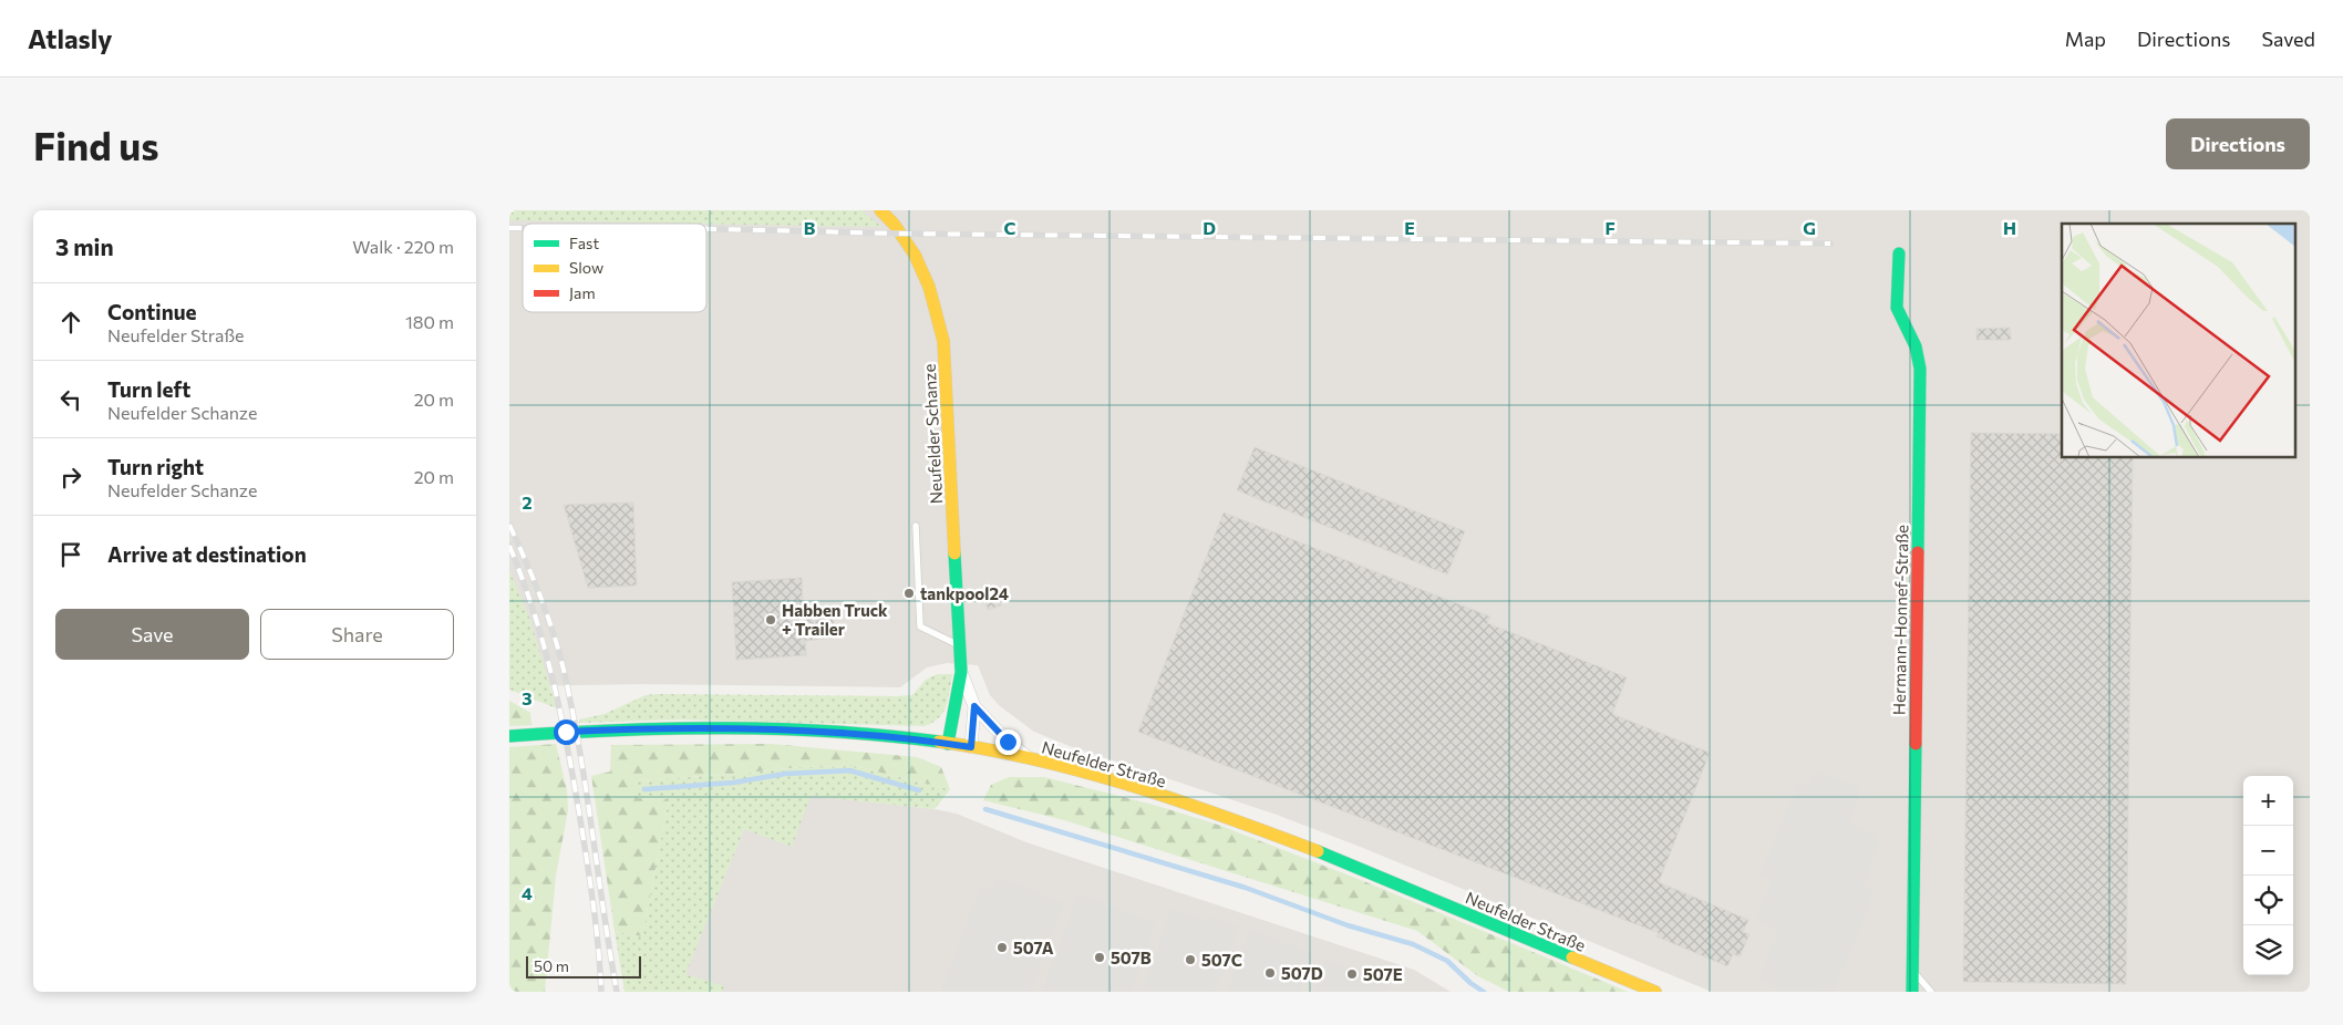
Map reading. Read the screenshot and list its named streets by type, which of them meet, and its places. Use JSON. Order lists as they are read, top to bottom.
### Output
{
  "streets": {
    "street": ["Neufelder Schanze", "Hermann-Honnef-Straße", "Neufelder Straße"]
  },
  "crossings": [
    ["Neufelder Schanze", "Neufelder Straße"]
  ],
  "places": [
    "tankpool24",
    "Habben Truck + Trailer",
    "507A",
    "507B",
    "507C",
    "507D",
    "507E"
  ],
  "legend": ["Fast", "Slow", "Jam"],
  "scale_bar": "50 m",
  "page": {
    "header": "Atlasly",
    "nav": ["Map", "Directions", "Saved"],
    "buttons": [
      "Directions",
      ["Save", "Share"]
    ],
    "title": "Find us",
    "heading": ["3 min", "Walk · 220 m"],
    "list": [
      ["Continue", "Neufelder Straße", "180 m"],
      ["Turn left", "Neufelder Schanze", "20 m"],
      ["Turn right", "Neufelder Schanze", "20 m"],
      "Arrive at destination"
    ],
    "map_buttons": ["+", "−"],
    "scale": "50 m"
  },
  "grid": {
    "columns": [
      "B",
      "C",
      "D",
      "E",
      "F",
      "G",
      "H"
    ],
    "rows": ["2", "3", "4"]
  }
}
